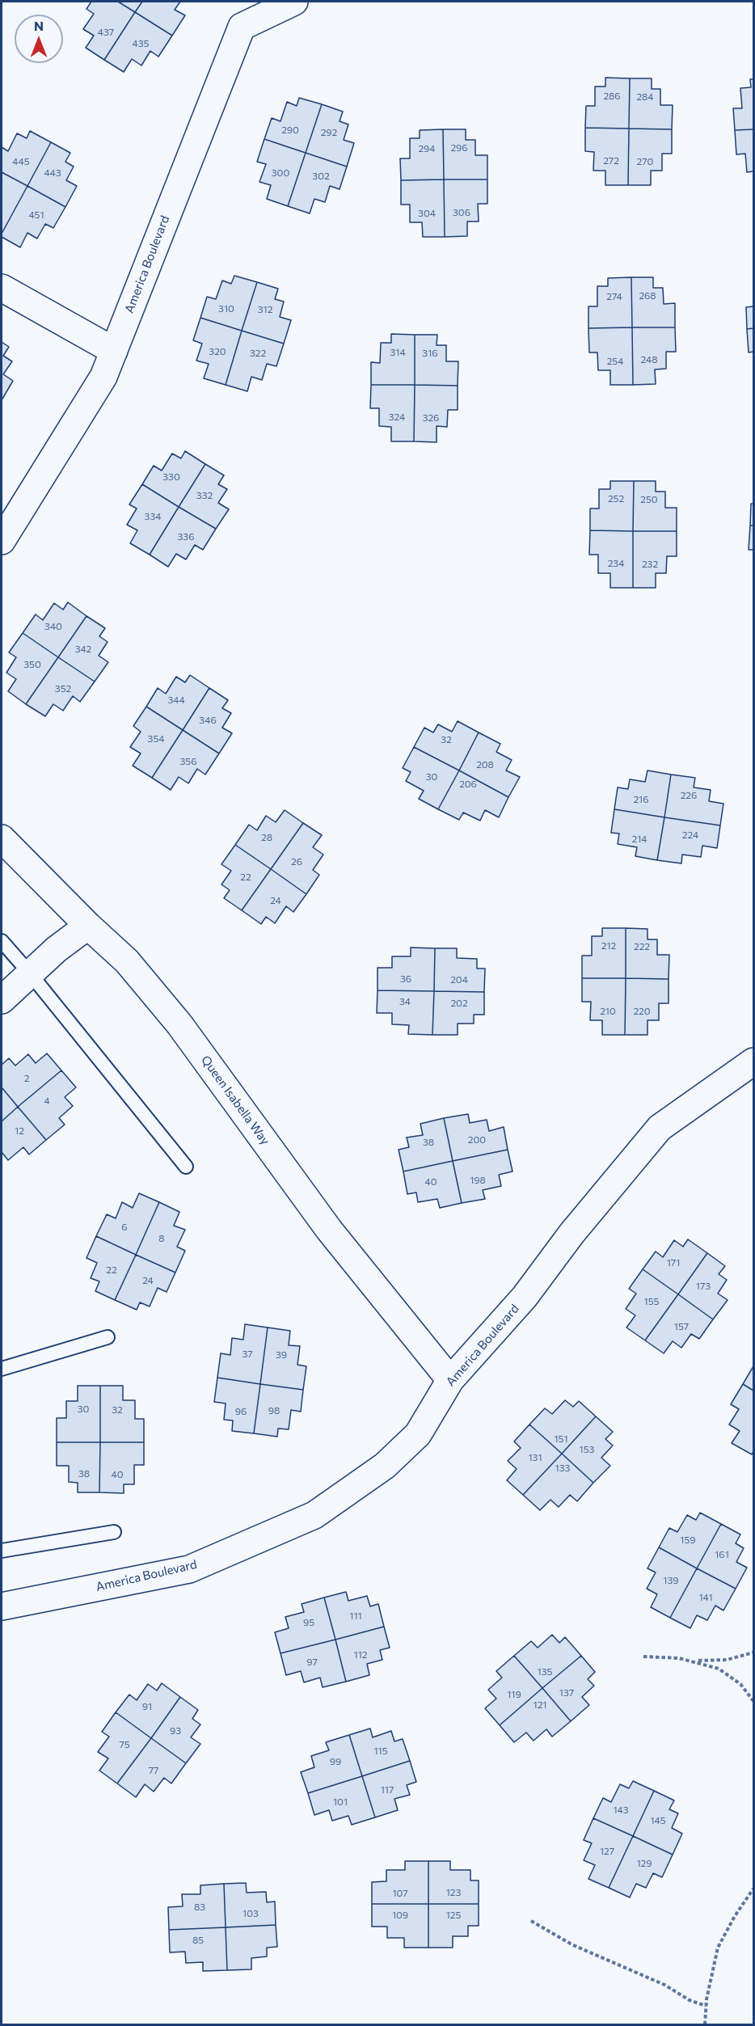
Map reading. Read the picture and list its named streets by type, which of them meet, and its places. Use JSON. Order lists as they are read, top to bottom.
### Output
{
  "streets": {
    "street": ["America Boulevard", "Queen Isabella Way"]
  },
  "crossings": [
    ["America Boulevard", "Queen Isabella Way"]
  ],
  "house_numbers": [
    "437",
    "435",
    "286",
    "284",
    "290",
    "292",
    "296",
    "294",
    "272",
    "445",
    "270",
    "443",
    "300",
    "302",
    "306",
    "304",
    "451",
    "268",
    "274",
    "310",
    "312",
    "320",
    "314",
    "322",
    "316",
    "248",
    "254",
    "324",
    "326",
    "330",
    "332",
    "252",
    "250",
    "334",
    "336",
    "234",
    "232",
    "340",
    "342",
    "350",
    "352",
    "344",
    "346",
    "354",
    "32",
    "356",
    "208",
    "30",
    "206",
    "226",
    "216",
    "224",
    "28",
    "214",
    "26",
    "22",
    "24",
    "212",
    "222",
    "36",
    "204",
    "34",
    "202",
    "210",
    "220",
    "2",
    "4",
    "12",
    "200",
    "38",
    "198",
    "40",
    "6",
    "8",
    "171",
    "22",
    "24",
    "173",
    "155",
    "157",
    "37",
    "39",
    "30",
    "32",
    "98",
    "96",
    "151",
    "153",
    "131",
    "133",
    "38",
    "40",
    "159",
    "161",
    "139",
    "141",
    "111",
    "95",
    "112",
    "97",
    "135",
    "137",
    "119",
    "121",
    "91",
    "93",
    "75",
    "115",
    "99",
    "77",
    "117",
    "101",
    "143",
    "145",
    "127",
    "129",
    "123",
    "107",
    "83",
    "103",
    "109",
    "125",
    "85"
  ],
  "north": "top"
}
